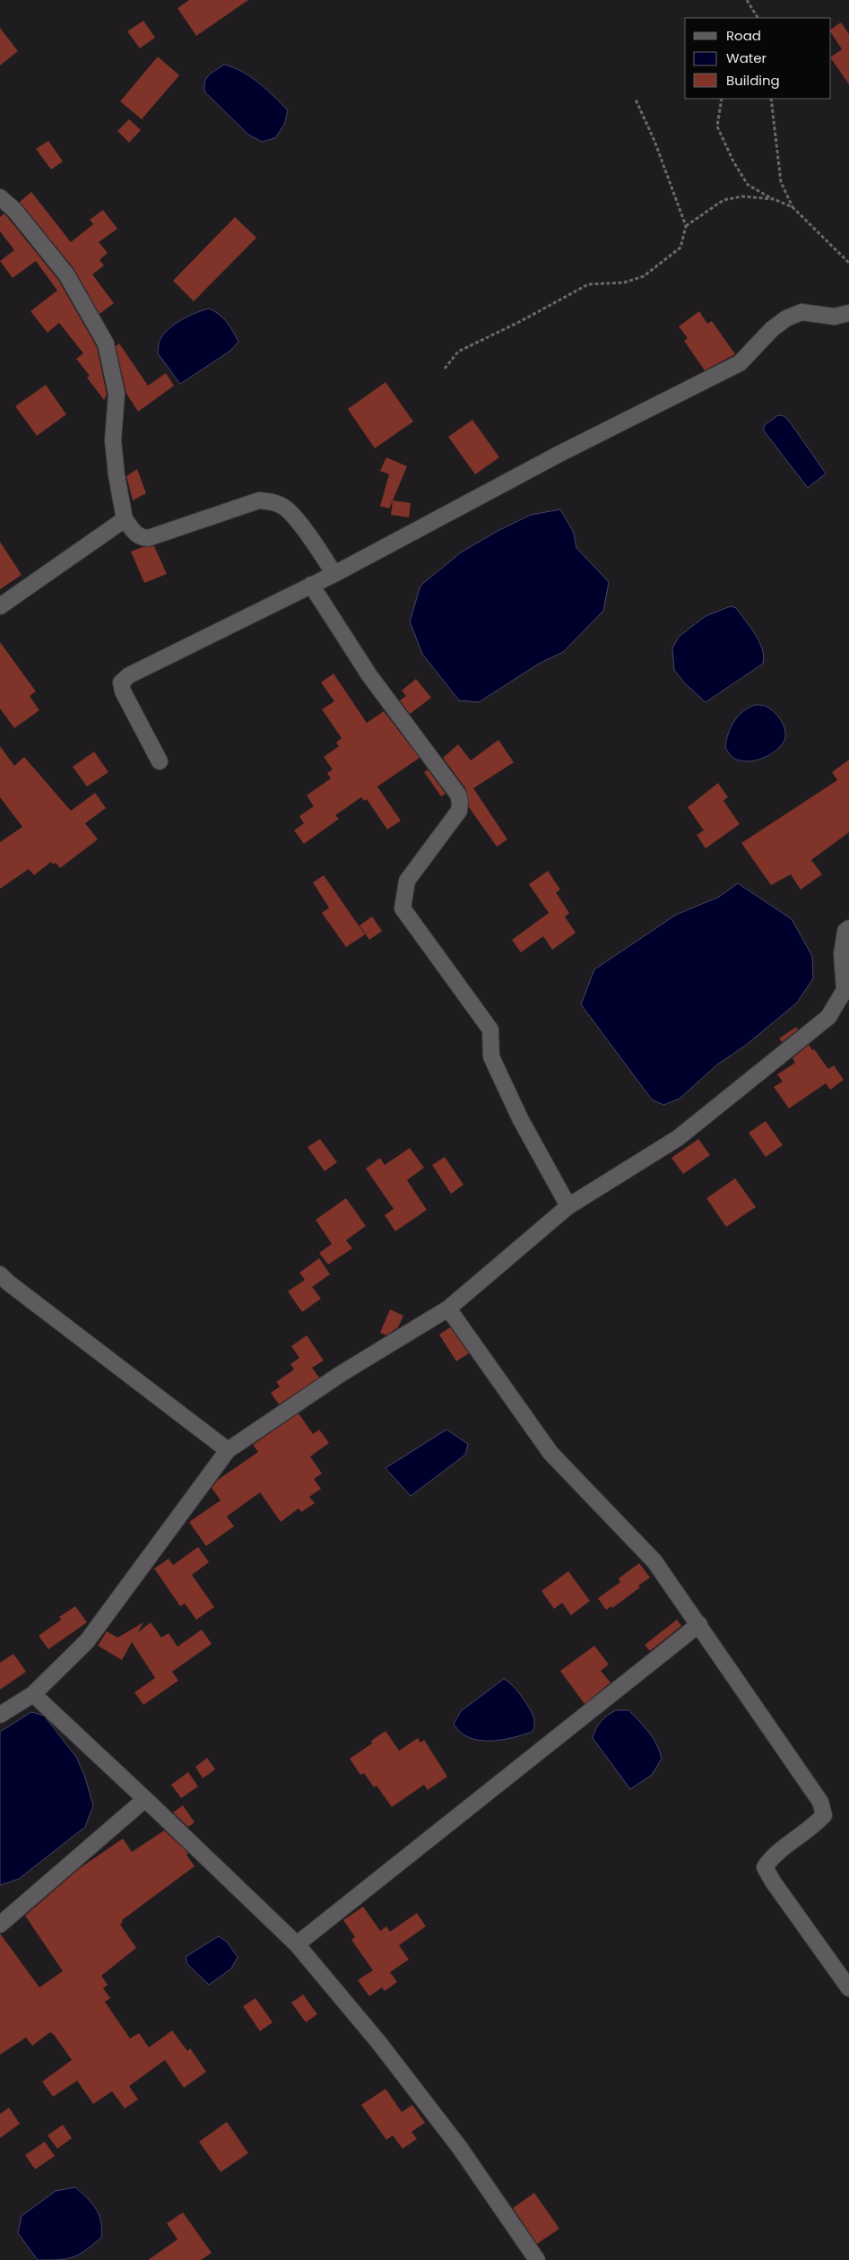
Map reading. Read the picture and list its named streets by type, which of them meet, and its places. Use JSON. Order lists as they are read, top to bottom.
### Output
{
  "legend": ["Road", "Water", "Building"]
}
